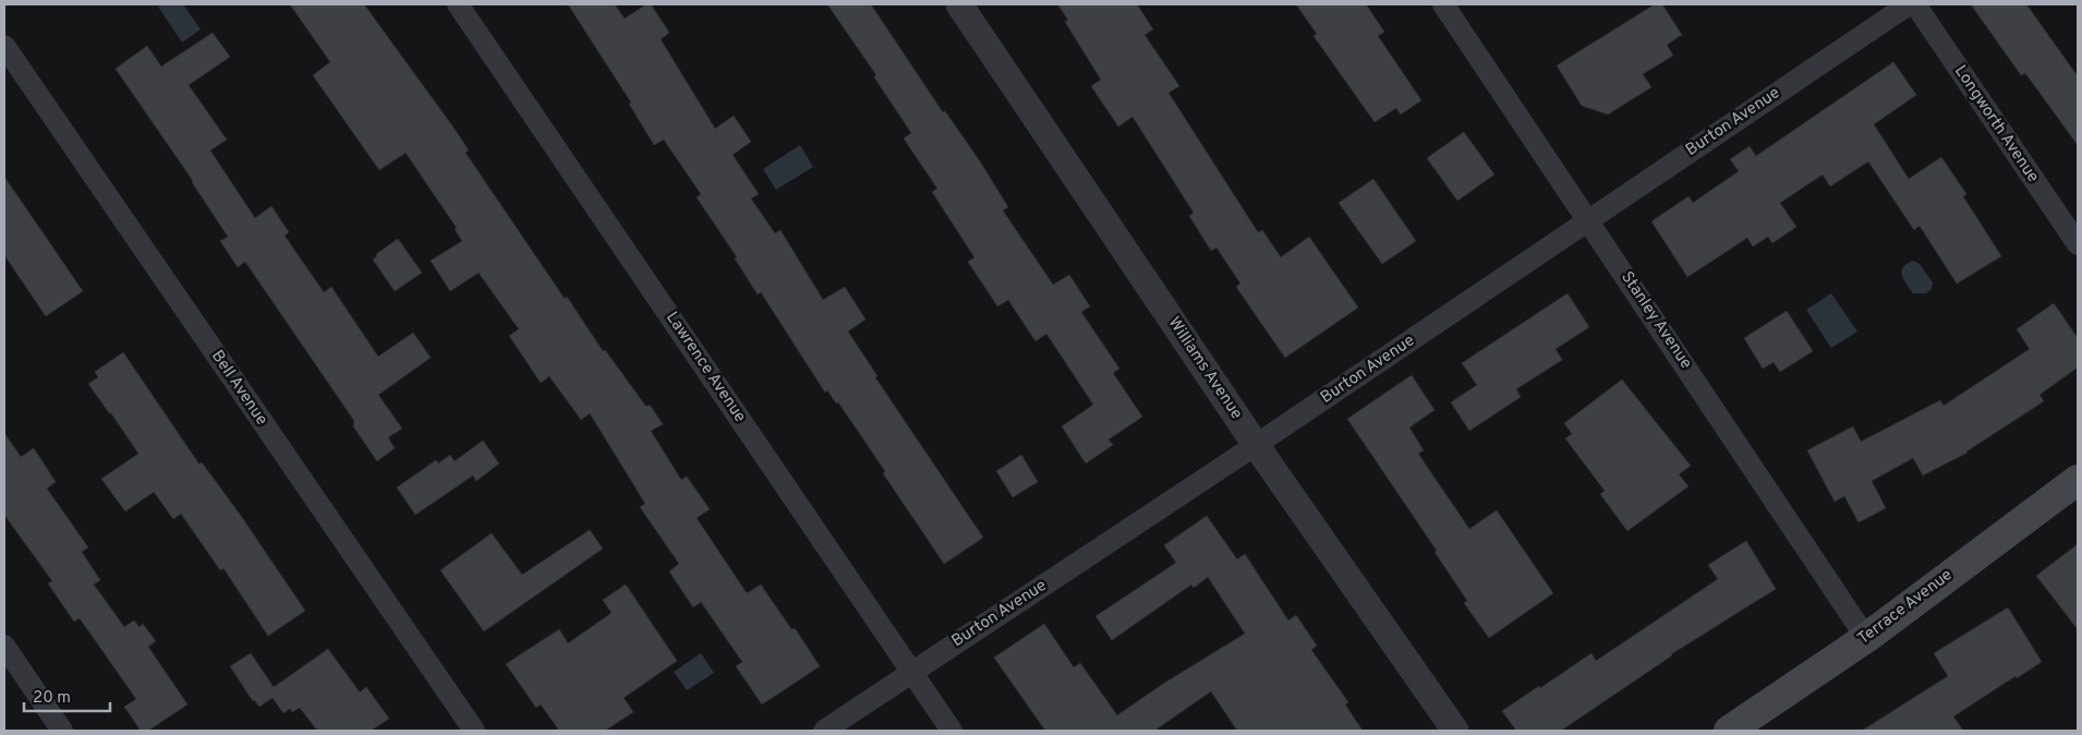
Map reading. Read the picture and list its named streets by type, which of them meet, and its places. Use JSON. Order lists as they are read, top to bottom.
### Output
{
  "streets": {
    "main road": ["Terrace Avenue"],
    "street": [
      "Burton Avenue",
      "Longworth Avenue",
      "Stanley Avenue",
      "Lawrence Avenue",
      "Williams Avenue",
      "Bell Avenue"
    ]
  },
  "crossings": [
    ["Burton Avenue", "Stanley Avenue"],
    ["Burton Avenue", "Lawrence Avenue"],
    ["Burton Avenue", "Williams Avenue"],
    ["Stanley Avenue", "Terrace Avenue"]
  ],
  "scale_bar": "20 m"
}
